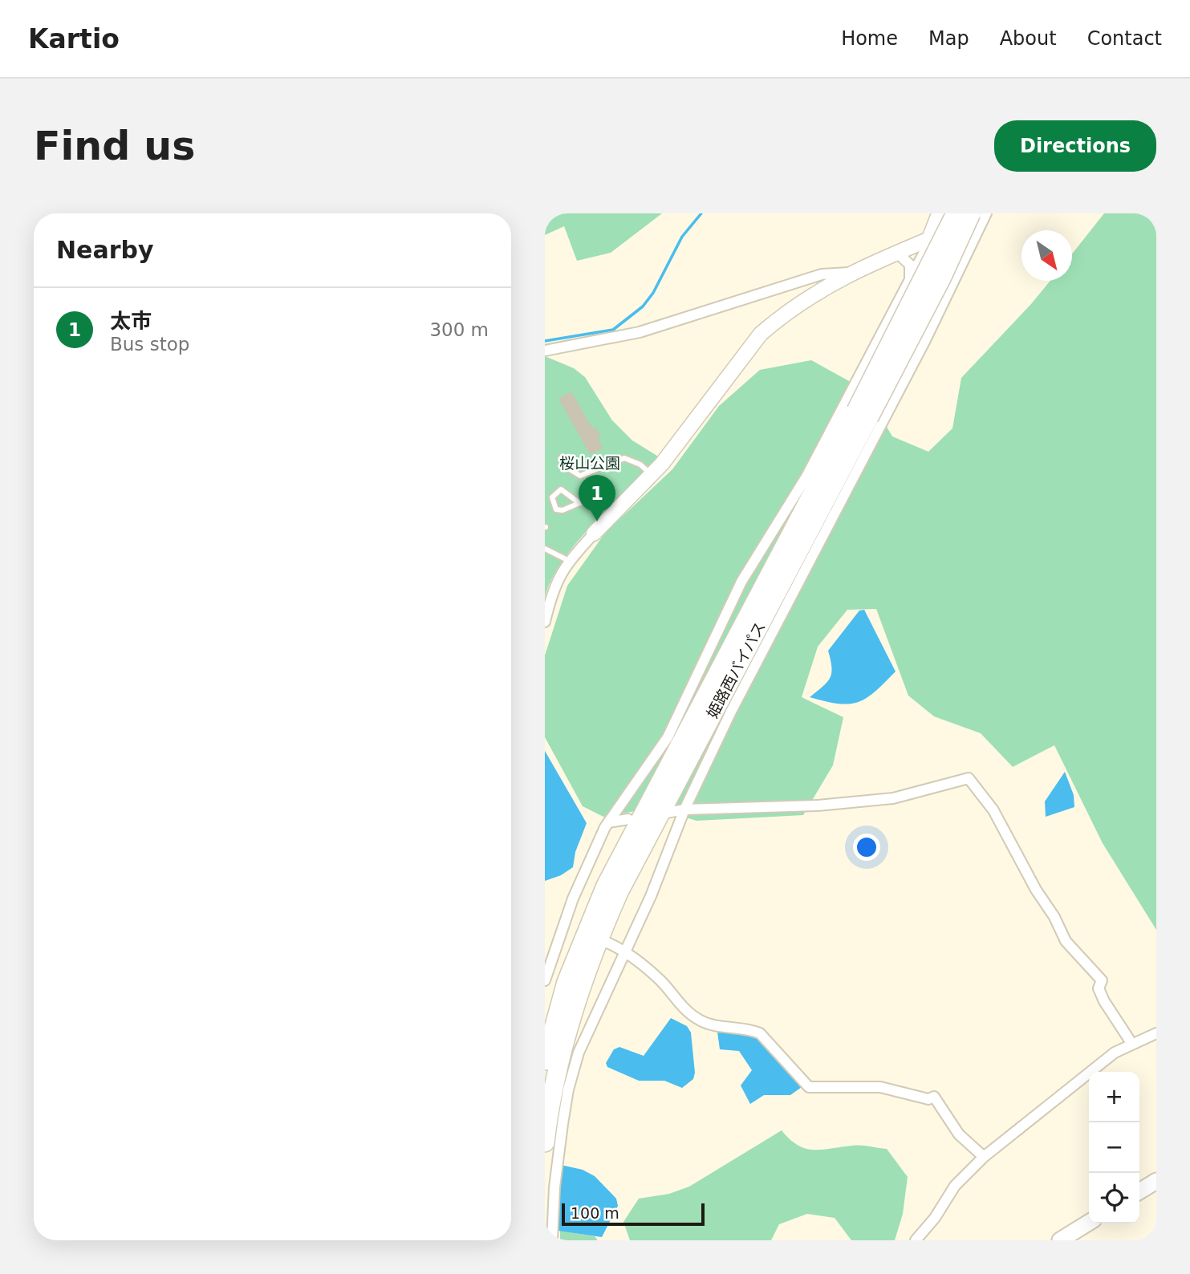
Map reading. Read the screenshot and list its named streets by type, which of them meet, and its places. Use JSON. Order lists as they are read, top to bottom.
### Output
{
  "streets": {
    "highway": ["姫路西バイパス"]
  },
  "parks": ["桜山公園"],
  "scale_bar": "100 m",
  "north": "bottom right",
  "page": {
    "header": "Kartio",
    "nav": [
      "Home",
      "Map",
      "About",
      "Contact"
    ],
    "buttons": "Directions",
    "title": "Find us",
    "heading": "Nearby",
    "list": [
      {
        "mark": "1",
        "name": "太市",
        "note": "Bus stop",
        "value": "300 m"
      }
    ],
    "pins": "1",
    "map_buttons": ["+", "−"],
    "scale": "100 m"
  }
}
